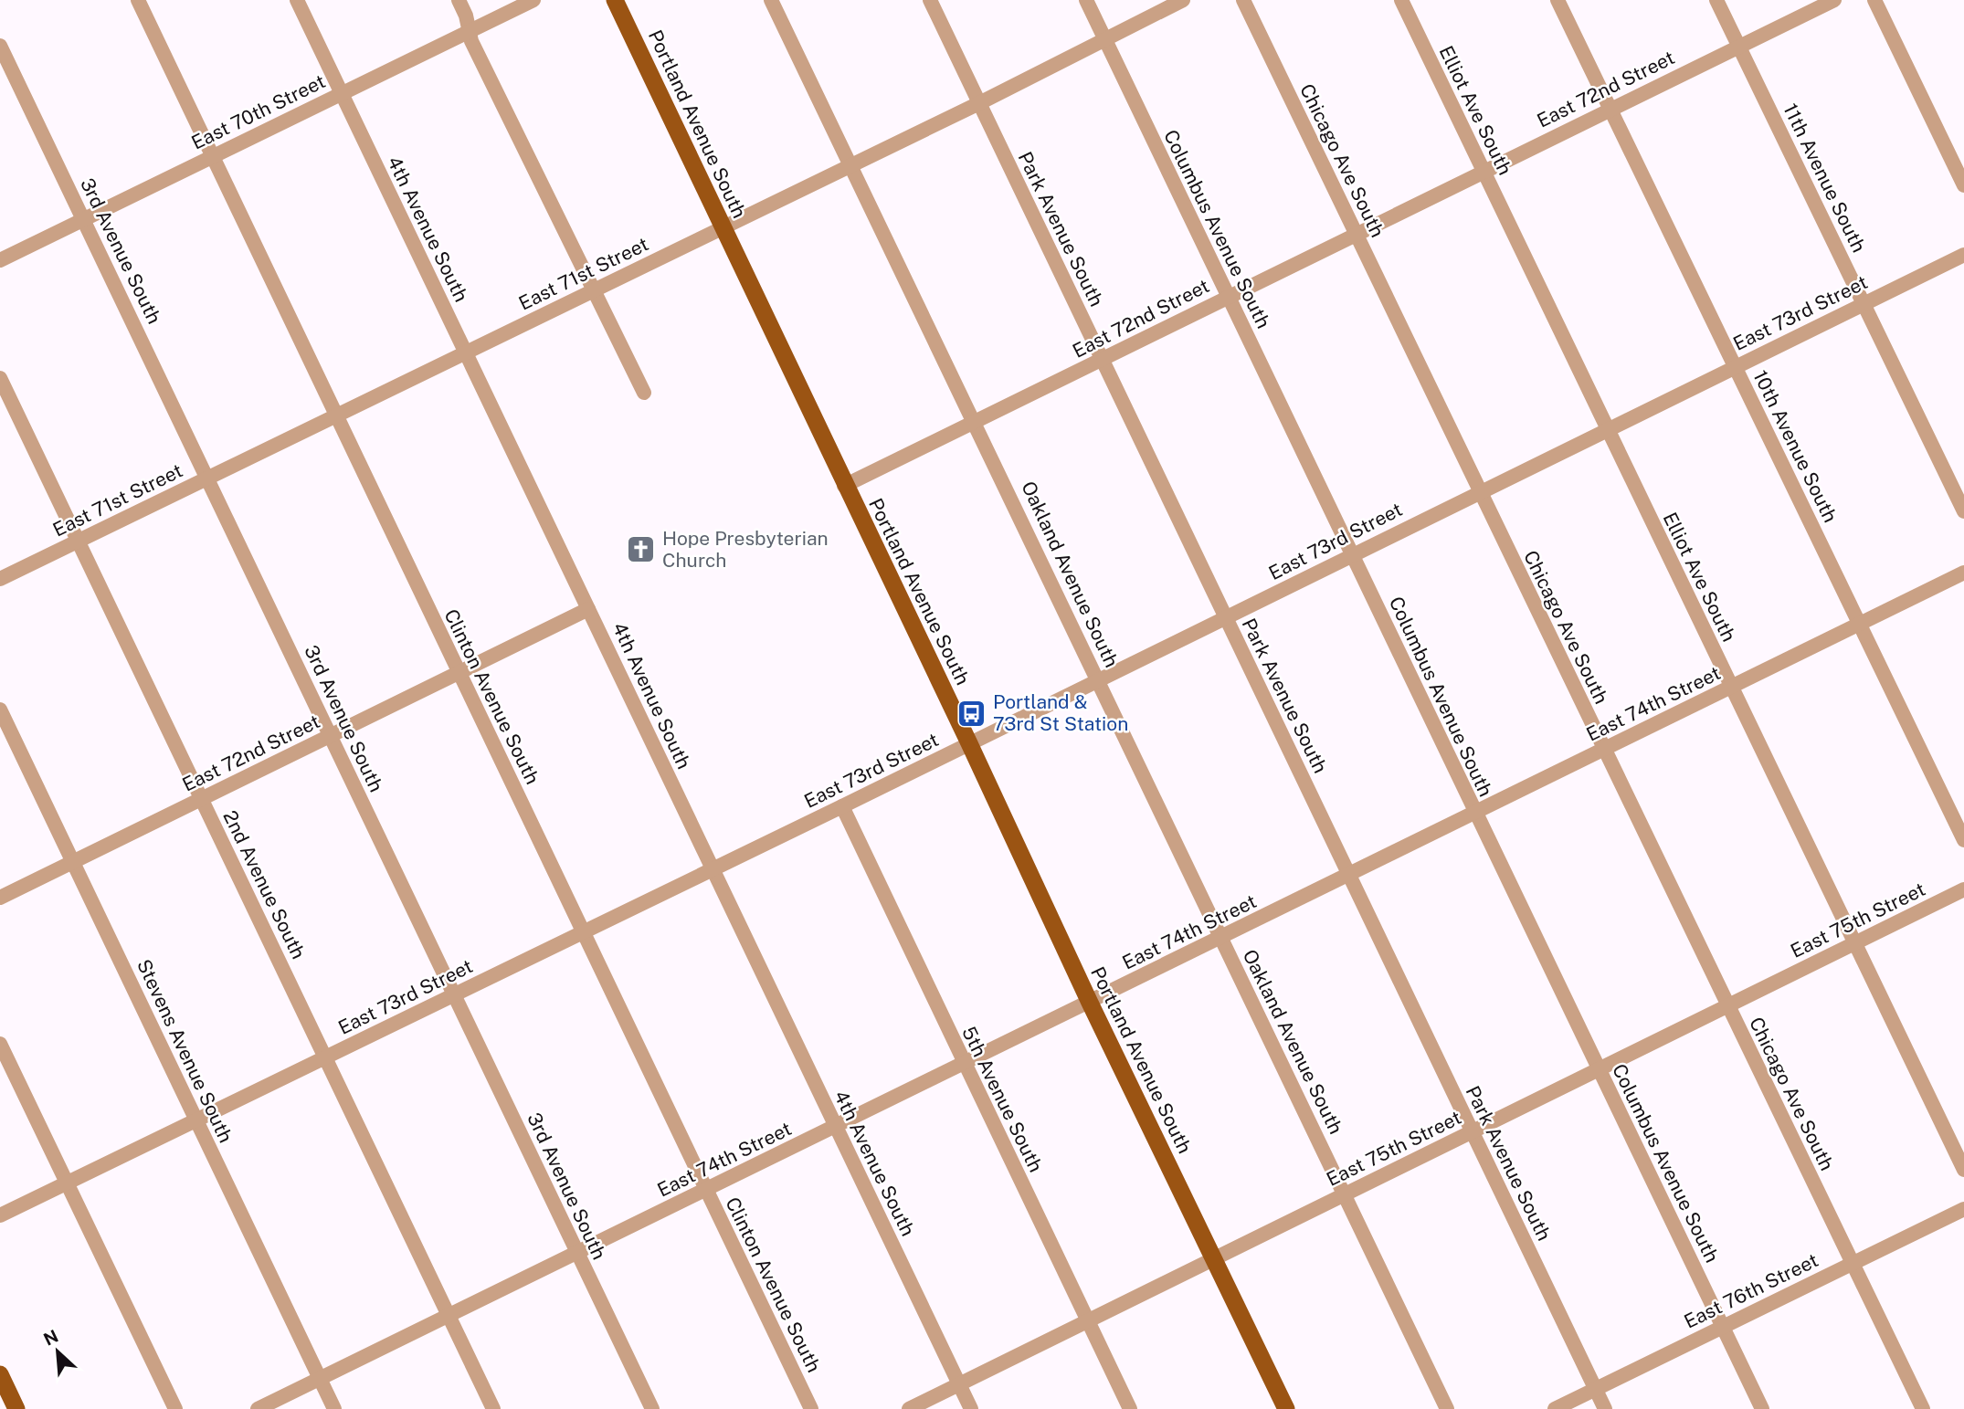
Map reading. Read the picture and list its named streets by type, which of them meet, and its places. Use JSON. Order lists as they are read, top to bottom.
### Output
{
  "streets": {
    "main road": ["Portland Avenue South"],
    "street": [
      "East 72nd Street",
      "Elliot Ave South",
      "East 70th Street",
      "Chicago Ave South",
      "11th Avenue South",
      "4th Avenue South",
      "Park Avenue South",
      "Columbus Avenue South",
      "3rd Avenue South",
      "East 71st Street",
      "East 73rd Street",
      "10th Avenue South",
      "Oakland Avenue South",
      "Clinton Avenue South",
      "East 74th Street",
      "2nd Avenue South",
      "East 75th Street",
      "Stevens Avenue South",
      "5th Avenue South",
      "East 76th Street"
    ]
  },
  "crossings": [
    ["East 72nd Street", "Elliot Ave South"],
    ["East 72nd Street", "Portland Avenue South"],
    ["East 72nd Street", "Chicago Ave South"],
    ["East 72nd Street", "11th Avenue South"],
    ["East 72nd Street", "4th Avenue South"],
    ["East 72nd Street", "Park Avenue South"],
    ["East 72nd Street", "Columbus Avenue South"],
    ["East 72nd Street", "3rd Avenue South"],
    ["East 72nd Street", "10th Avenue South"],
    ["East 72nd Street", "Oakland Avenue South"],
    ["East 72nd Street", "Clinton Avenue South"],
    ["East 72nd Street", "2nd Avenue South"],
    ["East 72nd Street", "Stevens Avenue South"],
    ["Elliot Ave South", "East 73rd Street"],
    ["Elliot Ave South", "East 74th Street"],
    ["Elliot Ave South", "East 75th Street"],
    ["East 70th Street", "4th Avenue South"],
    ["East 70th Street", "3rd Avenue South"],
    ["East 70th Street", "Clinton Avenue South"],
    ["Portland Avenue South", "East 71st Street"],
    ["Portland Avenue South", "East 73rd Street"],
    ["Portland Avenue South", "East 74th Street"],
    ["Portland Avenue South", "East 75th Street"],
    ["Chicago Ave South", "East 73rd Street"],
    ["Chicago Ave South", "East 74th Street"],
    ["Chicago Ave South", "East 75th Street"],
    ["Chicago Ave South", "East 76th Street"],
    ["11th Avenue South", "East 73rd Street"],
    ["4th Avenue South", "East 71st Street"],
    ["4th Avenue South", "East 73rd Street"],
    ["4th Avenue South", "East 74th Street"],
    ["4th Avenue South", "East 75th Street"],
    ["Park Avenue South", "East 71st Street"],
    ["Park Avenue South", "East 73rd Street"],
    ["Park Avenue South", "East 74th Street"],
    ["Park Avenue South", "East 75th Street"],
    ["Park Avenue South", "East 76th Street"],
    ["Columbus Avenue South", "East 71st Street"],
    ["Columbus Avenue South", "East 73rd Street"],
    ["Columbus Avenue South", "East 74th Street"],
    ["Columbus Avenue South", "East 75th Street"],
    ["Columbus Avenue South", "East 76th Street"],
    ["3rd Avenue South", "East 71st Street"],
    ["3rd Avenue South", "East 73rd Street"],
    ["3rd Avenue South", "East 74th Street"],
    ["East 71st Street", "Oakland Avenue South"],
    ["East 71st Street", "Clinton Avenue South"],
    ["East 71st Street", "2nd Avenue South"],
    ["East 73rd Street", "10th Avenue South"],
    ["East 73rd Street", "Oakland Avenue South"],
    ["East 73rd Street", "Clinton Avenue South"],
    ["East 73rd Street", "2nd Avenue South"],
    ["East 73rd Street", "Stevens Avenue South"],
    ["East 73rd Street", "5th Avenue South"],
    ["10th Avenue South", "East 74th Street"],
    ["Oakland Avenue South", "East 74th Street"],
    ["Oakland Avenue South", "East 75th Street"],
    ["Clinton Avenue South", "East 74th Street"],
    ["East 74th Street", "2nd Avenue South"],
    ["East 74th Street", "Stevens Avenue South"],
    ["East 74th Street", "5th Avenue South"],
    ["East 75th Street", "5th Avenue South"]
  ],
  "places": {
    "church": ["Hope Presbyterian Church"],
    "bus stop": ["Portland & 73rd St Station"]
  },
  "north": "top left"
}
